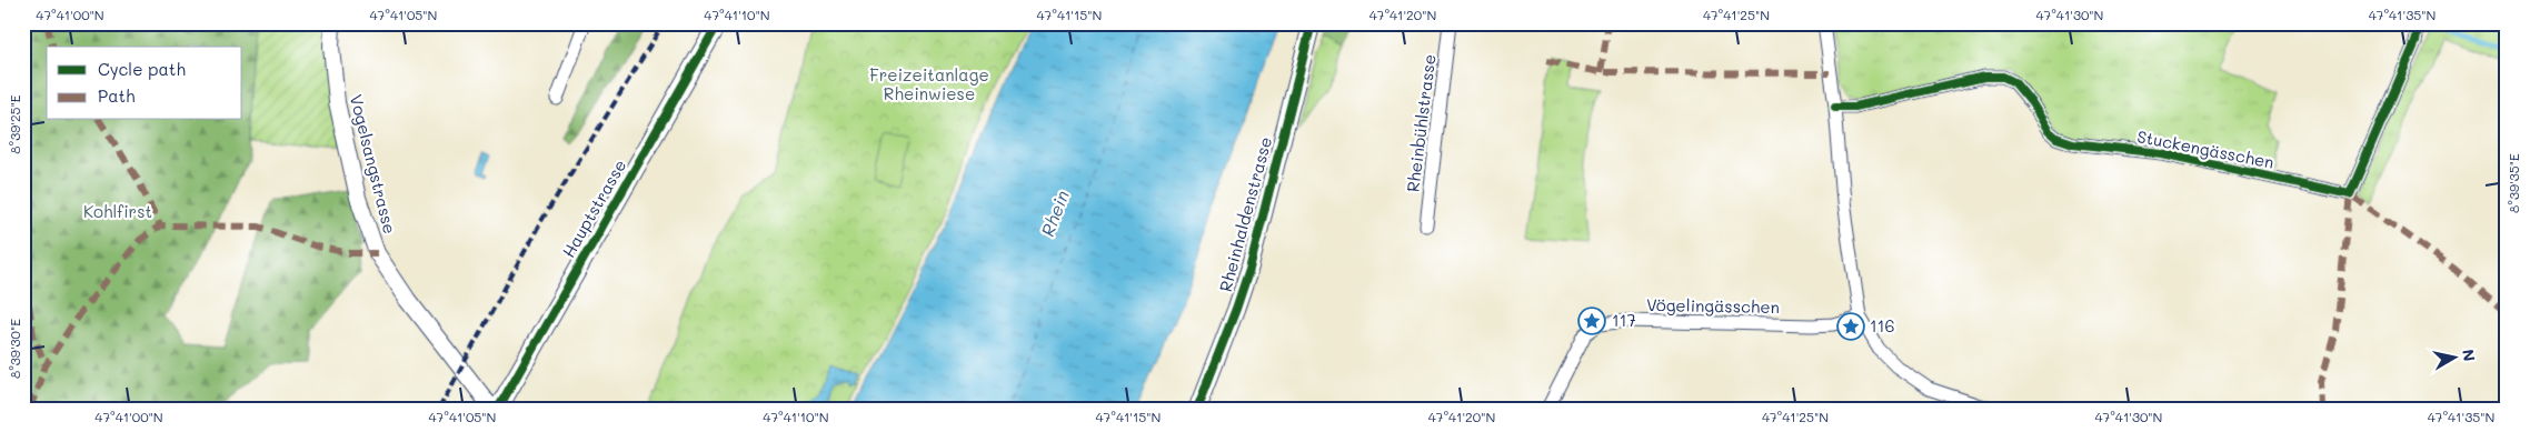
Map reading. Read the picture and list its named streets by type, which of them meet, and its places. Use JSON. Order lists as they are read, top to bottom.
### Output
{
  "streets": {
    "main road": ["Hauptstrasse", "Rheinhaldenstrasse"],
    "street": [
      "Rheinbühlstrasse",
      "Stuckengässchen",
      "Vogelsangstrasse",
      "Vögelingässchen"
    ]
  },
  "water": ["Rhein"],
  "parks": ["Freizeitanlage Rheinwiese", "Kohlfirst"],
  "places": {
    "place": ["117", "116"]
  },
  "legend": ["Cycle path", "Path"],
  "north": "right",
  "coordinates": [
    "47°41'00\"N",
    "47°41'05\"N",
    "47°41'10\"N",
    "47°41'15\"N",
    "47°41'20\"N",
    "47°41'25\"N",
    "47°41'30\"N",
    "47°41'35\"N",
    "8°39'25\"E",
    "8°39'35\"E",
    "8°39'30\"E"
  ]
}
